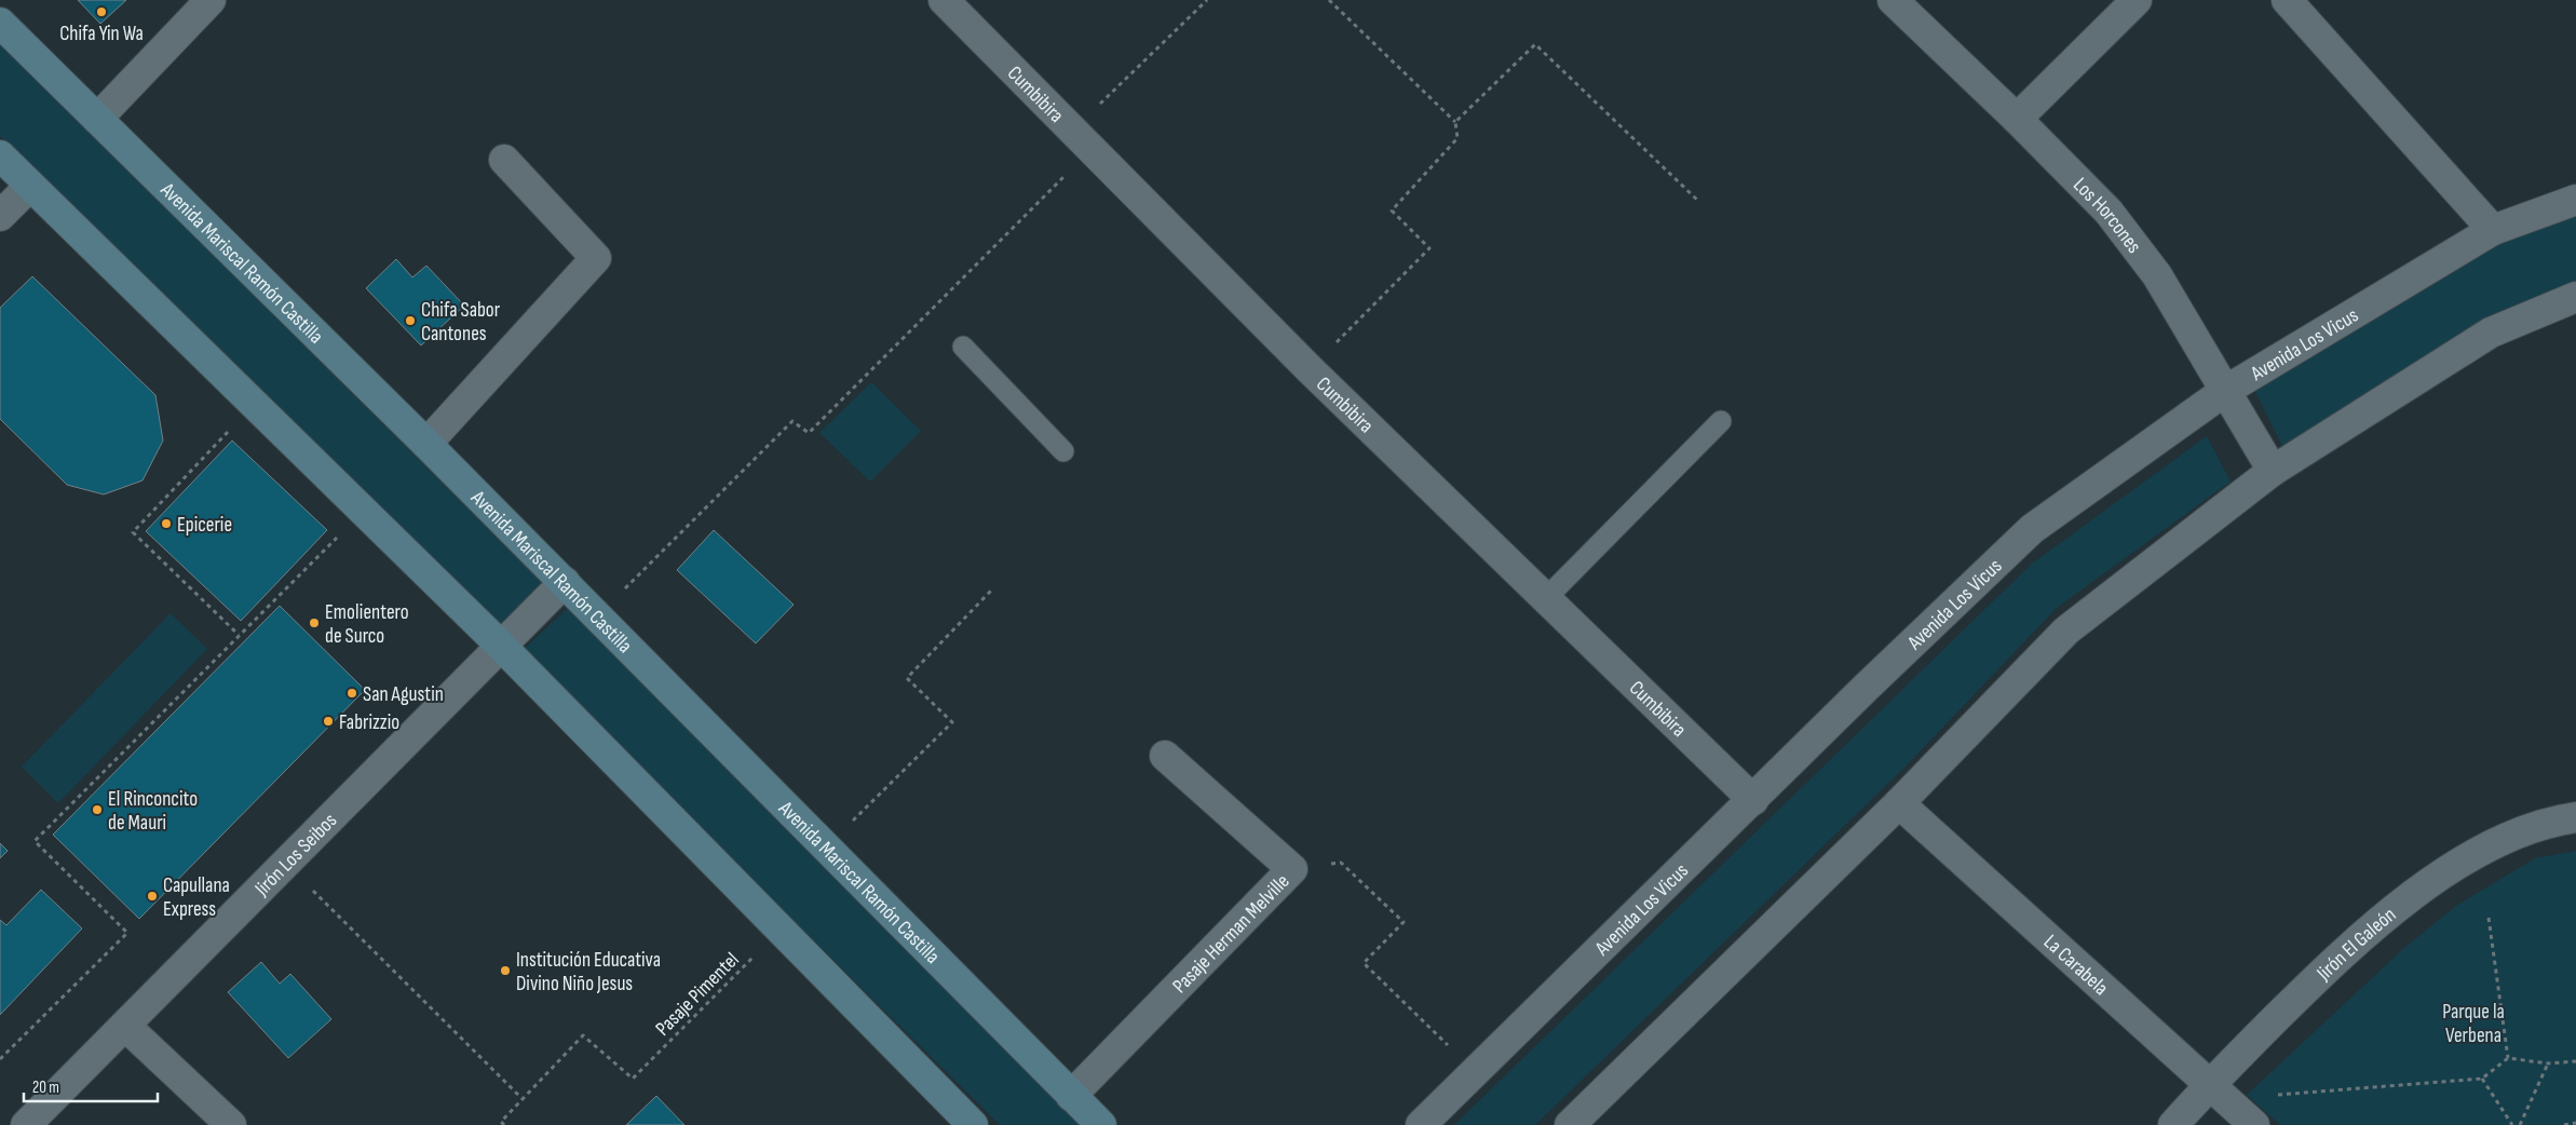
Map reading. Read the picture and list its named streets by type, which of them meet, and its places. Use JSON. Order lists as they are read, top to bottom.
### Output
{
  "streets": {
    "main road": ["Avenida Mariscal Ramón Castilla"],
    "street": [
      "Cumbibira",
      "Los Horcones",
      "Avenida Los Vicus",
      "Jirón Los Seibos",
      "Pasaje Herman Melville",
      "Jirón El Galeón",
      "La Carabela"
    ],
    "path": ["Pasaje Pimentel"]
  },
  "crossings": [
    ["Cumbibira", "Avenida Los Vicus"],
    ["Los Horcones", "Avenida Los Vicus"],
    ["Avenida Mariscal Ramón Castilla", "Jirón Los Seibos"],
    ["Avenida Mariscal Ramón Castilla", "Pasaje Herman Melville"],
    ["Jirón El Galeón", "La Carabela"]
  ],
  "parks": ["Parque la Verbena"],
  "places": [
    "Chifa Yin Wa",
    "Chifa Sabor Cantones",
    "Epicerie",
    "Emolientero de Surco",
    "San Agustin",
    "Fabrizzio",
    "El Rinconcito de Mauri",
    "Capullana Express",
    "Institución Educativa Divino Niño Jesus"
  ],
  "scale_bar": "20 m"
}
